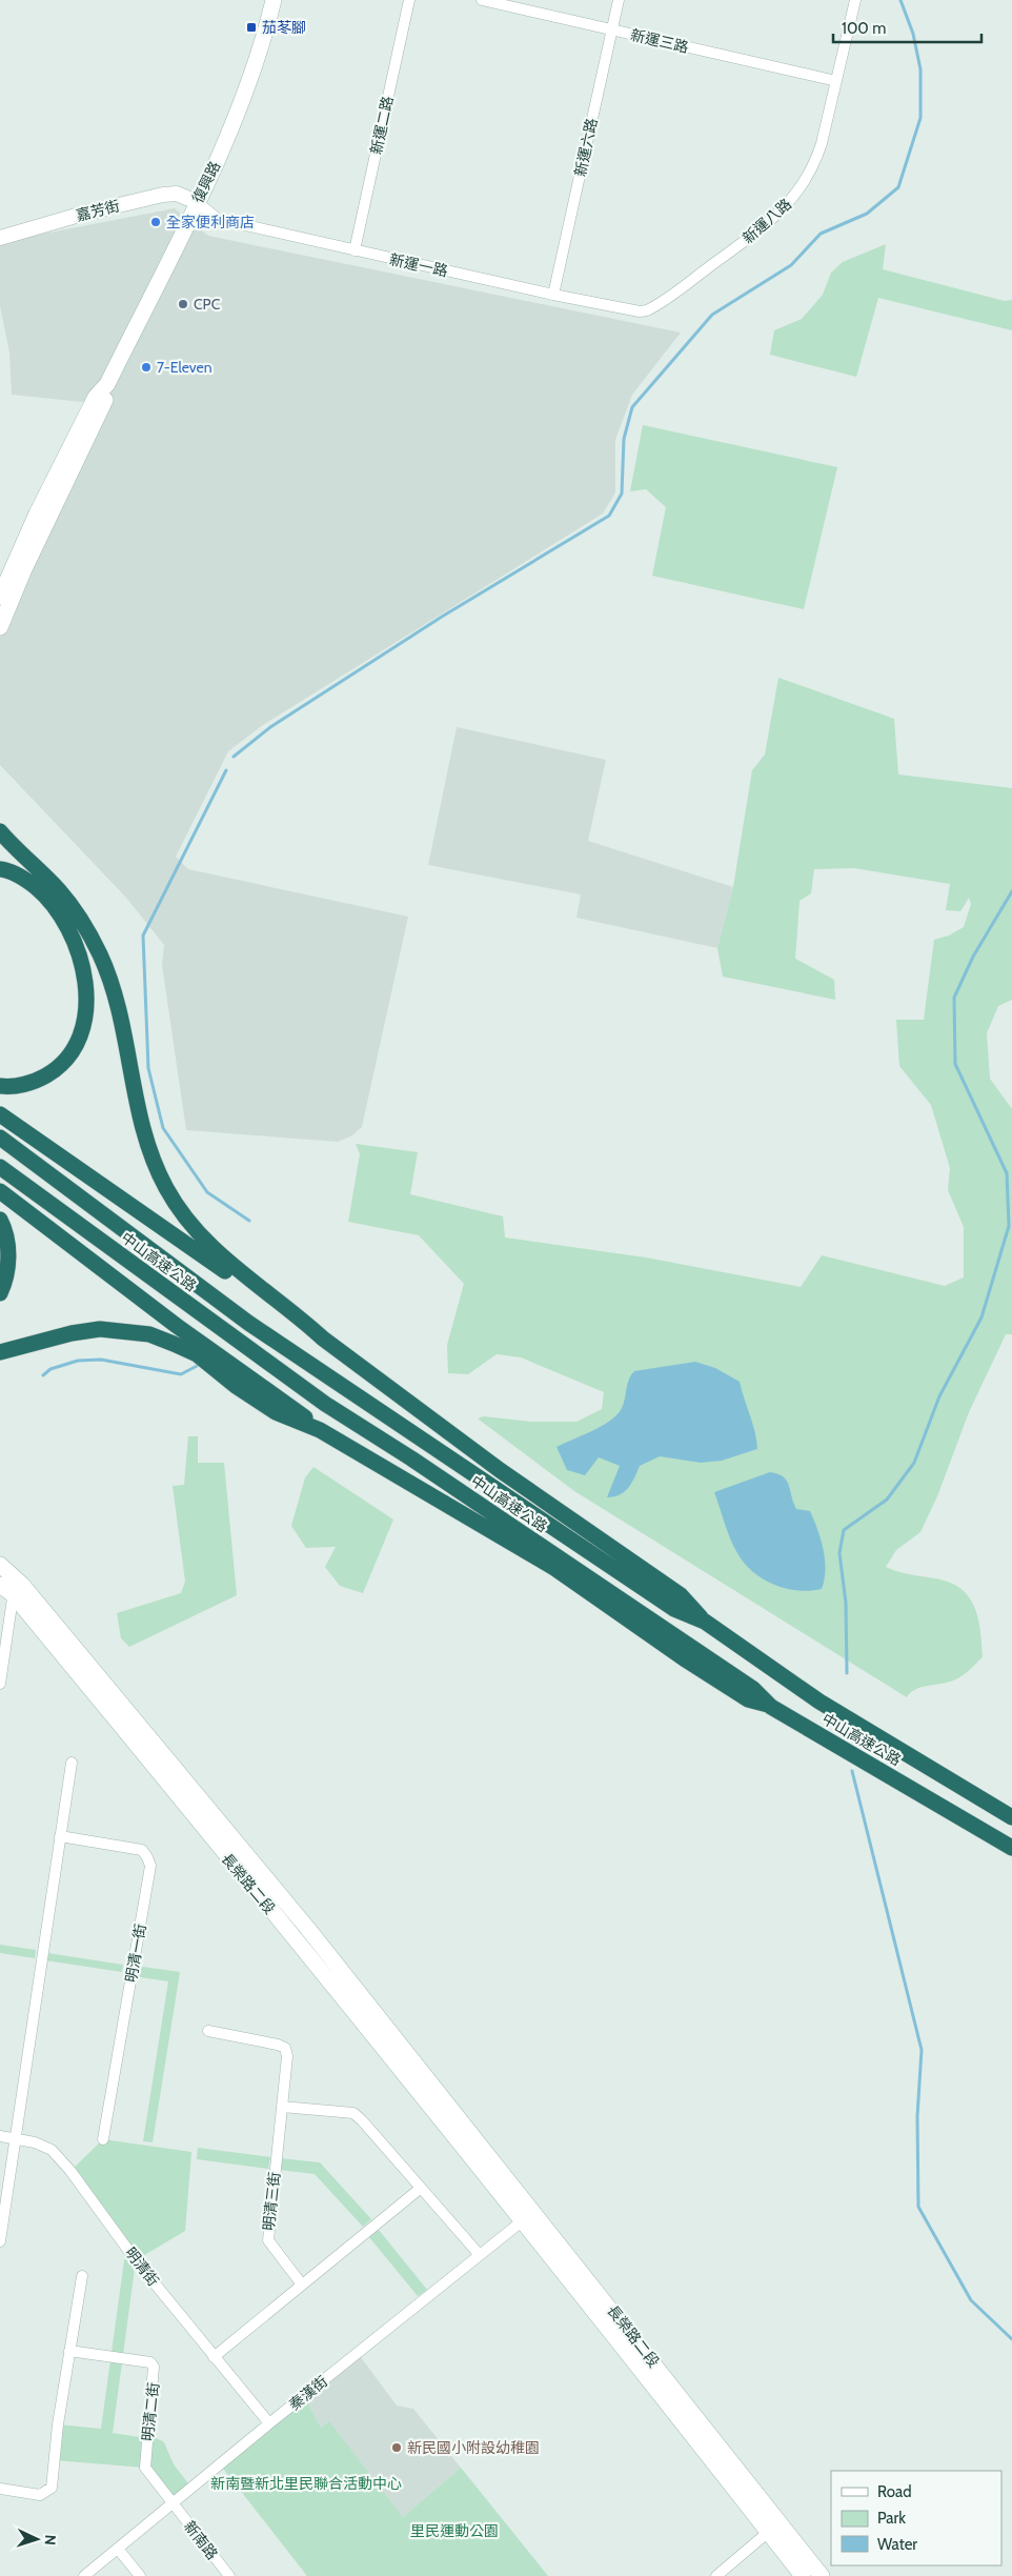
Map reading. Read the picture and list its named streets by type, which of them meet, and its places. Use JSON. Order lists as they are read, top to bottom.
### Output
{
  "streets": {
    "highway": ["中山高速公路"],
    "main road": ["復興路", "長榮路二段"],
    "street": [
      "新運三路",
      "新運二路",
      "新運六路",
      "嘉芳街",
      "新運八路",
      "新運一路",
      "明清一街",
      "明清三街",
      "明清街",
      "秦漢街",
      "明清二街",
      "新南路"
    ]
  },
  "crossings": [
    ["新運三路", "新運六路"],
    ["新運三路", "新運八路"],
    ["新運二路", "新運一路"],
    ["新運六路", "新運一路"],
    ["復興路", "嘉芳街"],
    ["復興路", "新運一路"],
    ["嘉芳街", "新運一路"],
    ["新運八路", "新運一路"],
    ["長榮路二段", "秦漢街"],
    ["明清街", "秦漢街"],
    ["秦漢街", "明清二街"],
    ["秦漢街", "新南路"],
    ["明清二街", "新南路"]
  ],
  "parks": ["新南暨新北里民聯合活動中心", "里民運動公園"],
  "places": {
    "transit": ["茄苳腳"],
    "other": [
      "全家便利商店",
      "CPC",
      "7-Eleven",
      "新民國小附設幼稚園"
    ]
  },
  "legend": ["Road", "Park", "Water"],
  "scale_bar": "100 m",
  "north": "right"
}
